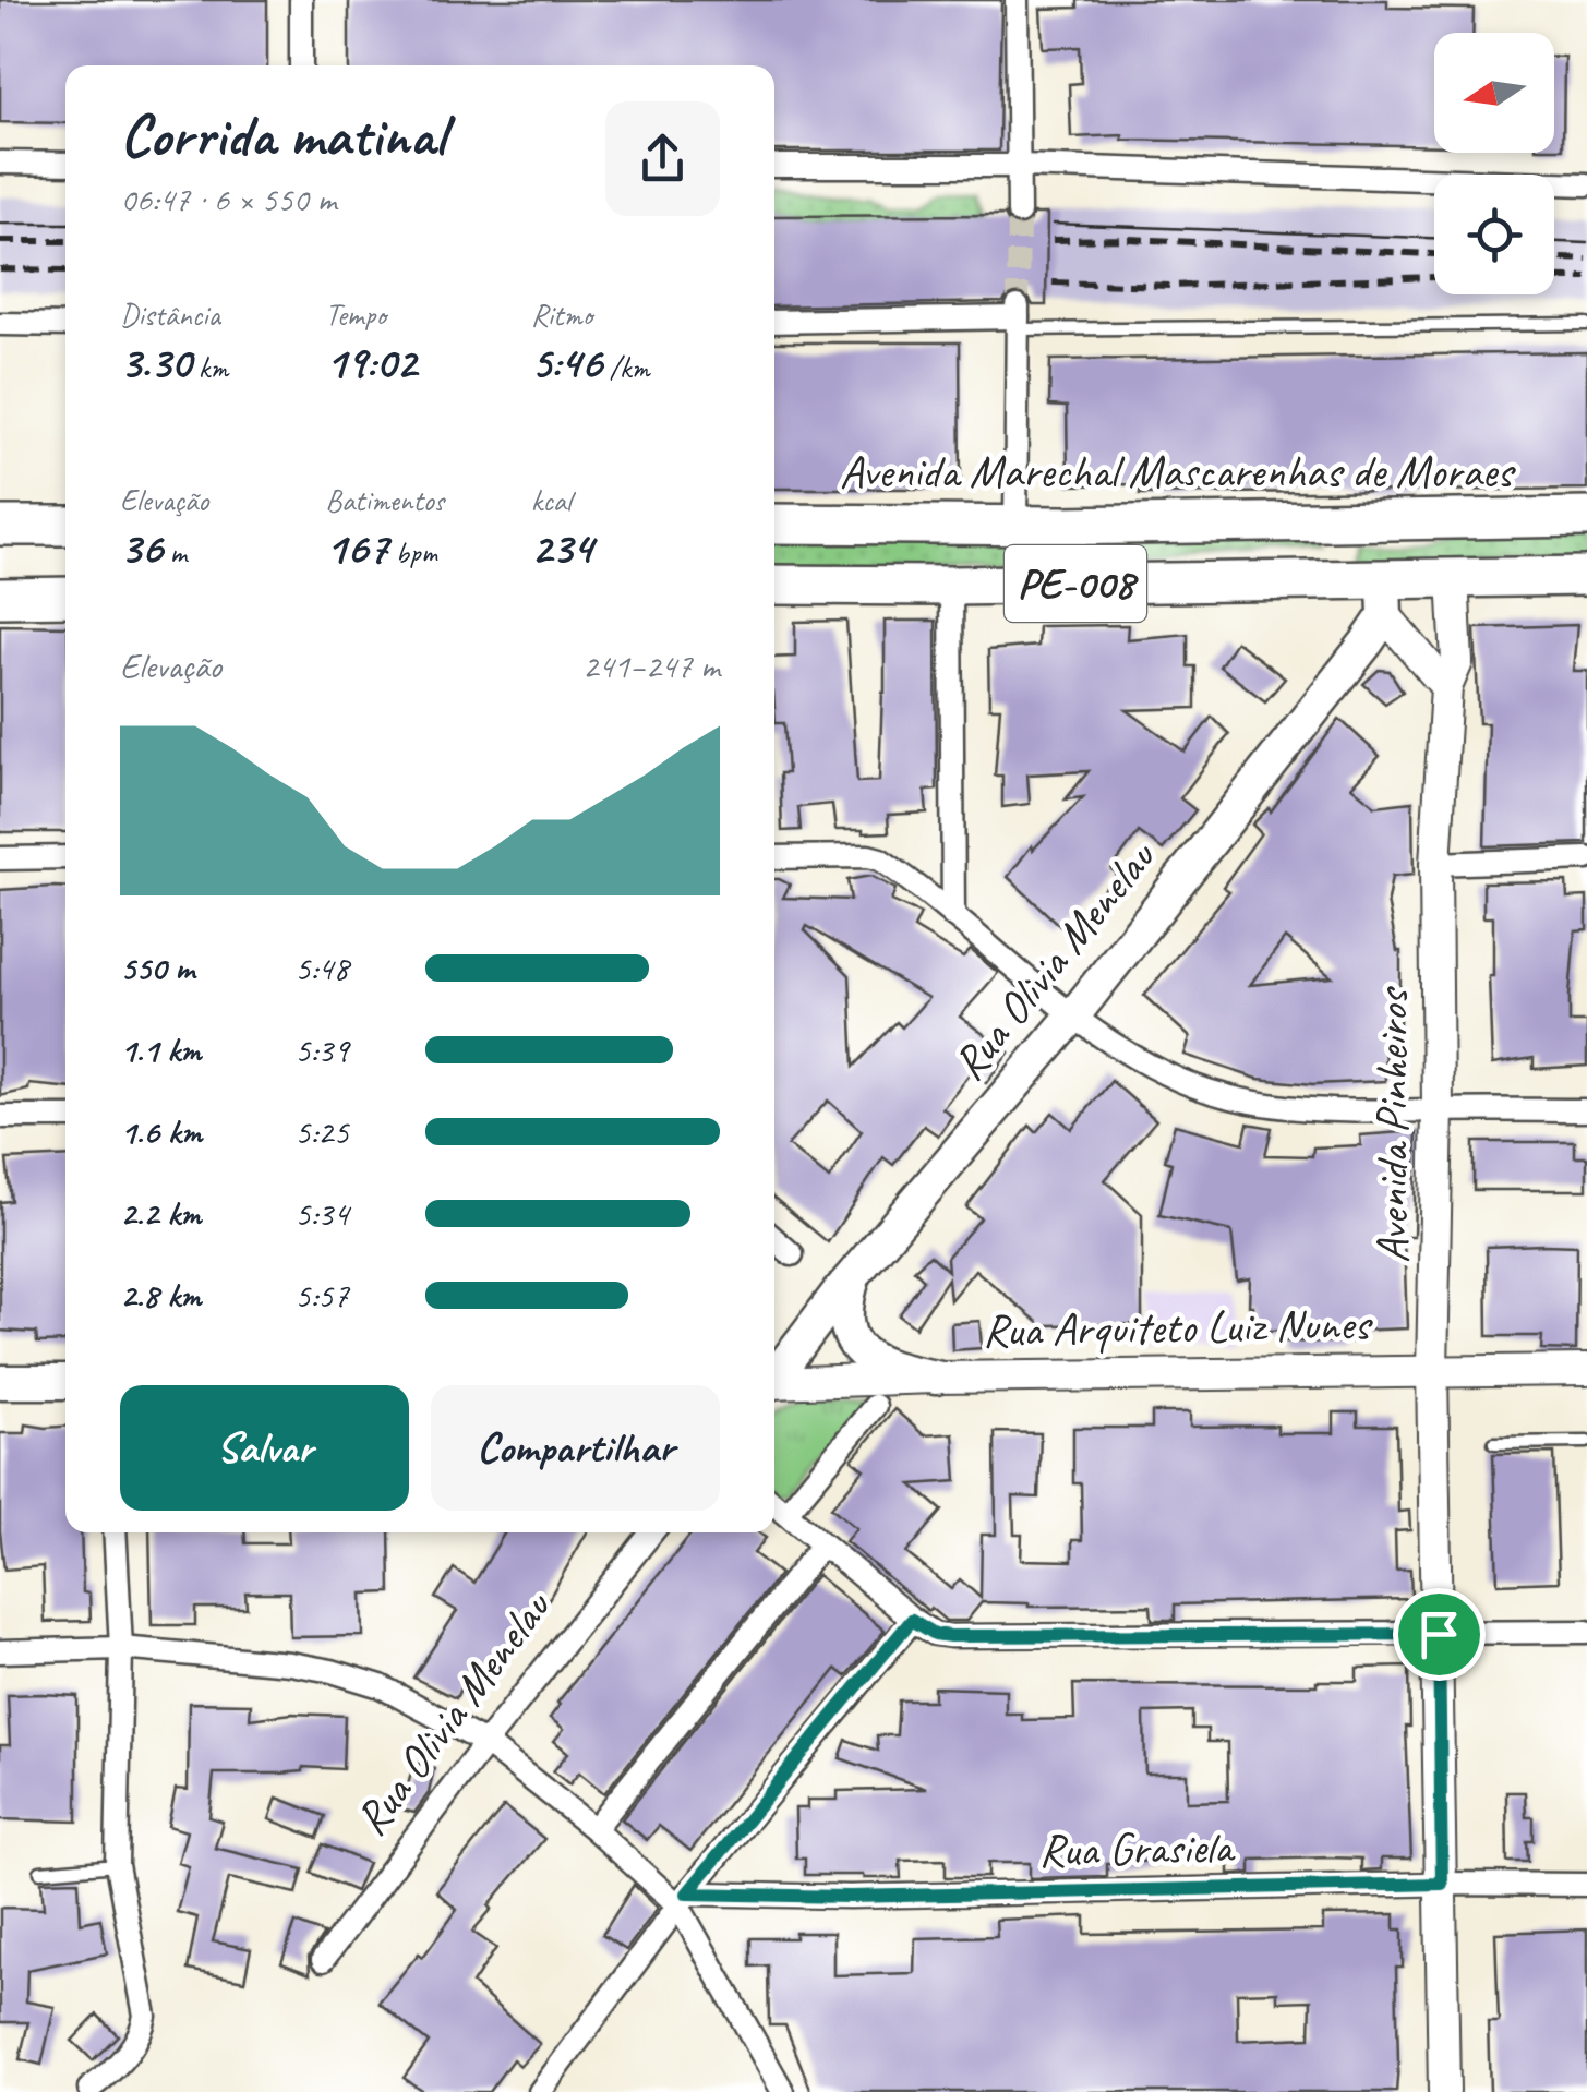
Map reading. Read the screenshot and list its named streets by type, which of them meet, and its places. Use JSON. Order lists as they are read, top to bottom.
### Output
{
  "streets": {
    "highway": ["Avenida Marechal Mascarenhas de Moraes", "PE-008"],
    "main road": ["Rua Olivia Menelau"],
    "street": ["Avenida Pinheiros", "Rua Arquiteto Luiz Nunes", "Rua Grasiela"]
  },
  "crossings": [
    ["PE-008", "Rua Olivia Menelau"],
    ["PE-008", "Avenida Pinheiros"],
    ["Avenida Pinheiros", "Rua Arquiteto Luiz Nunes"],
    ["Avenida Pinheiros", "Rua Grasiela"]
  ],
  "north": "left",
  "page": {
    "heading": ["Corrida matinal", "06:47 · 6 × 550 m"],
    "stats": [
      ["Distância", "3.30 km"],
      ["Tempo", "19:02"],
      ["Ritmo", "5:46 /km"],
      ["Elevação", "36 m"],
      ["Batimentos", "167 bpm"],
      ["kcal", "234"]
    ],
    "chart": ["Elevação", "241–247 m"],
    "list": [
      {
        "name": "550 m",
        "note": "5:48"
      },
      {
        "name": "1.1 km",
        "note": "5:39"
      },
      {
        "name": "1.6 km",
        "note": "5:25"
      },
      {
        "name": "2.2 km",
        "note": "5:34"
      },
      {
        "name": "2.8 km",
        "note": "5:57"
      }
    ],
    "buttons": ["Salvar", "Compartilhar"]
  }
}
